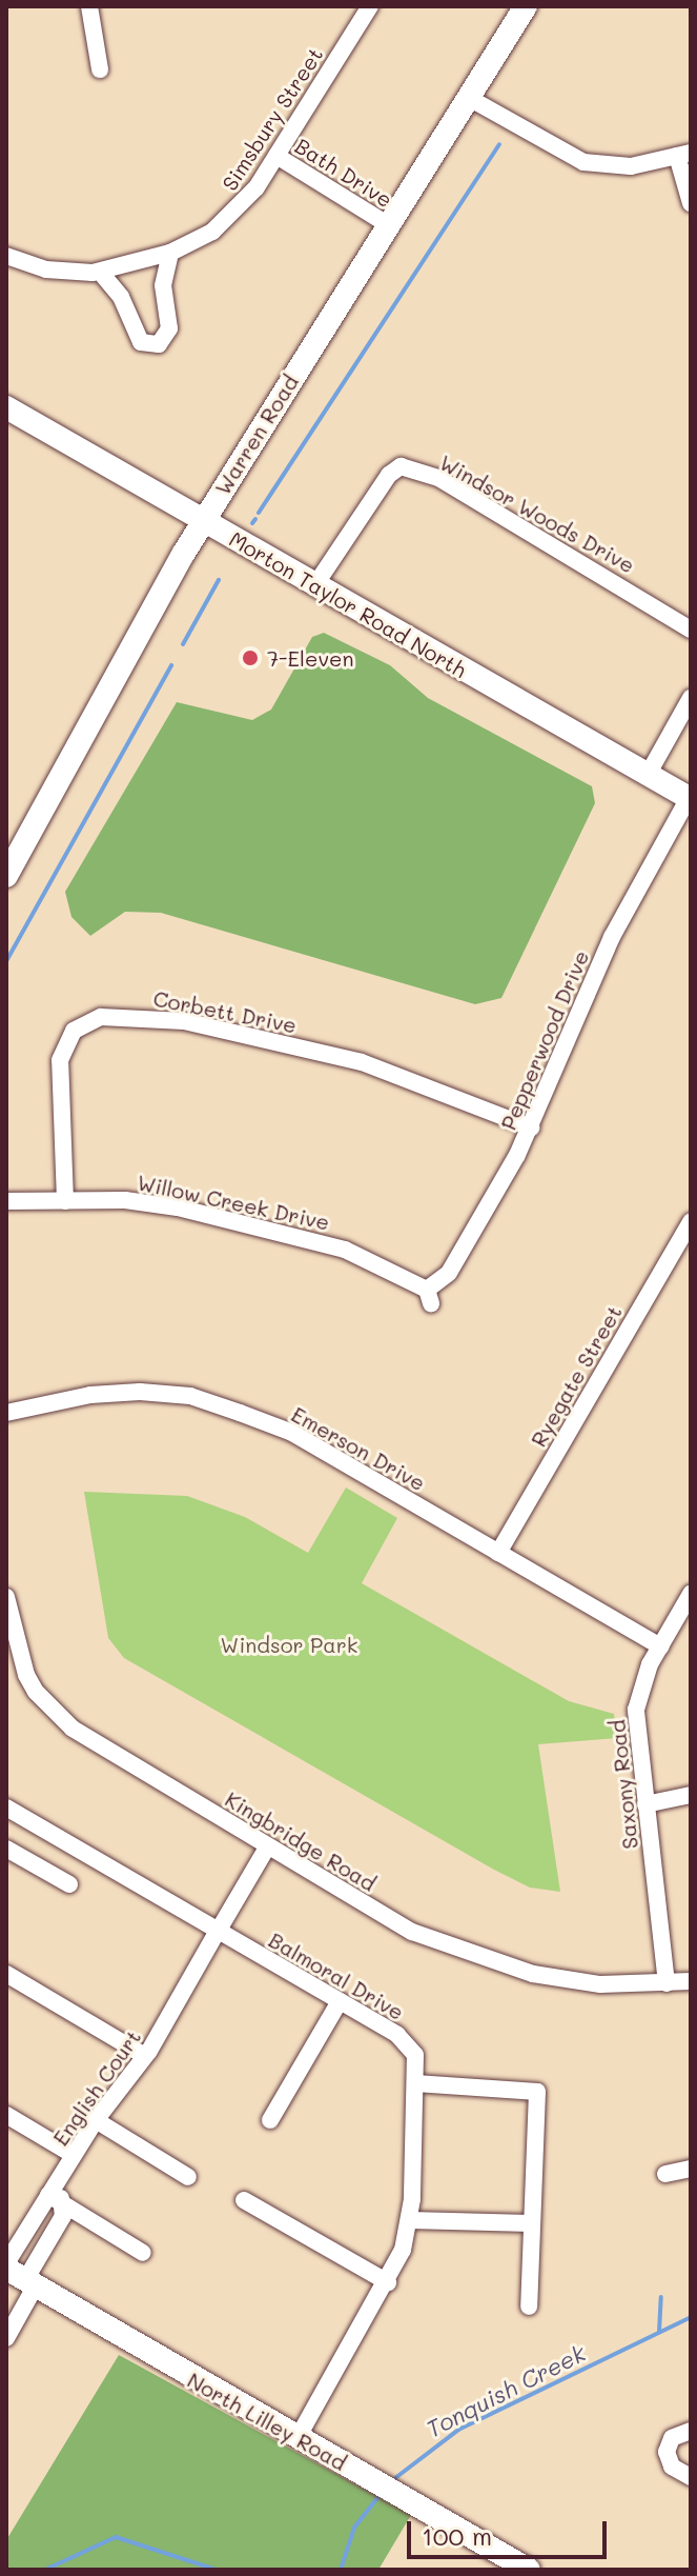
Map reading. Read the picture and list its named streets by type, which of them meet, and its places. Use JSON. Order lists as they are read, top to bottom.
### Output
{
  "streets": {
    "street": [
      "Simsbury Street",
      "Bath Drive",
      "Warren Road",
      "Windsor Woods Drive",
      "Morton Taylor Road North",
      "Corbett Drive",
      "Pepperwood Drive",
      "Willow Creek Drive",
      "Ryegate Street",
      "Emerson Drive",
      "Saxony Road",
      "Kingbridge Road",
      "Balmoral Drive",
      "English Court",
      "North Lilley Road"
    ]
  },
  "crossings": [
    ["Simsbury Street", "Bath Drive"],
    ["Bath Drive", "Warren Road"],
    ["Warren Road", "Morton Taylor Road North"],
    ["Windsor Woods Drive", "Morton Taylor Road North"],
    ["Morton Taylor Road North", "Pepperwood Drive"],
    ["Corbett Drive", "Pepperwood Drive"],
    ["Corbett Drive", "Willow Creek Drive"],
    ["Pepperwood Drive", "Willow Creek Drive"],
    ["Ryegate Street", "Emerson Drive"],
    ["Emerson Drive", "Saxony Road"],
    ["Saxony Road", "Kingbridge Road"],
    ["Kingbridge Road", "English Court"],
    ["Balmoral Drive", "English Court"],
    ["Balmoral Drive", "North Lilley Road"],
    ["English Court", "North Lilley Road"]
  ],
  "water": ["Tonquish Creek"],
  "parks": ["Windsor Park"],
  "places": ["7-Eleven"],
  "scale_bar": "100 m"
}
